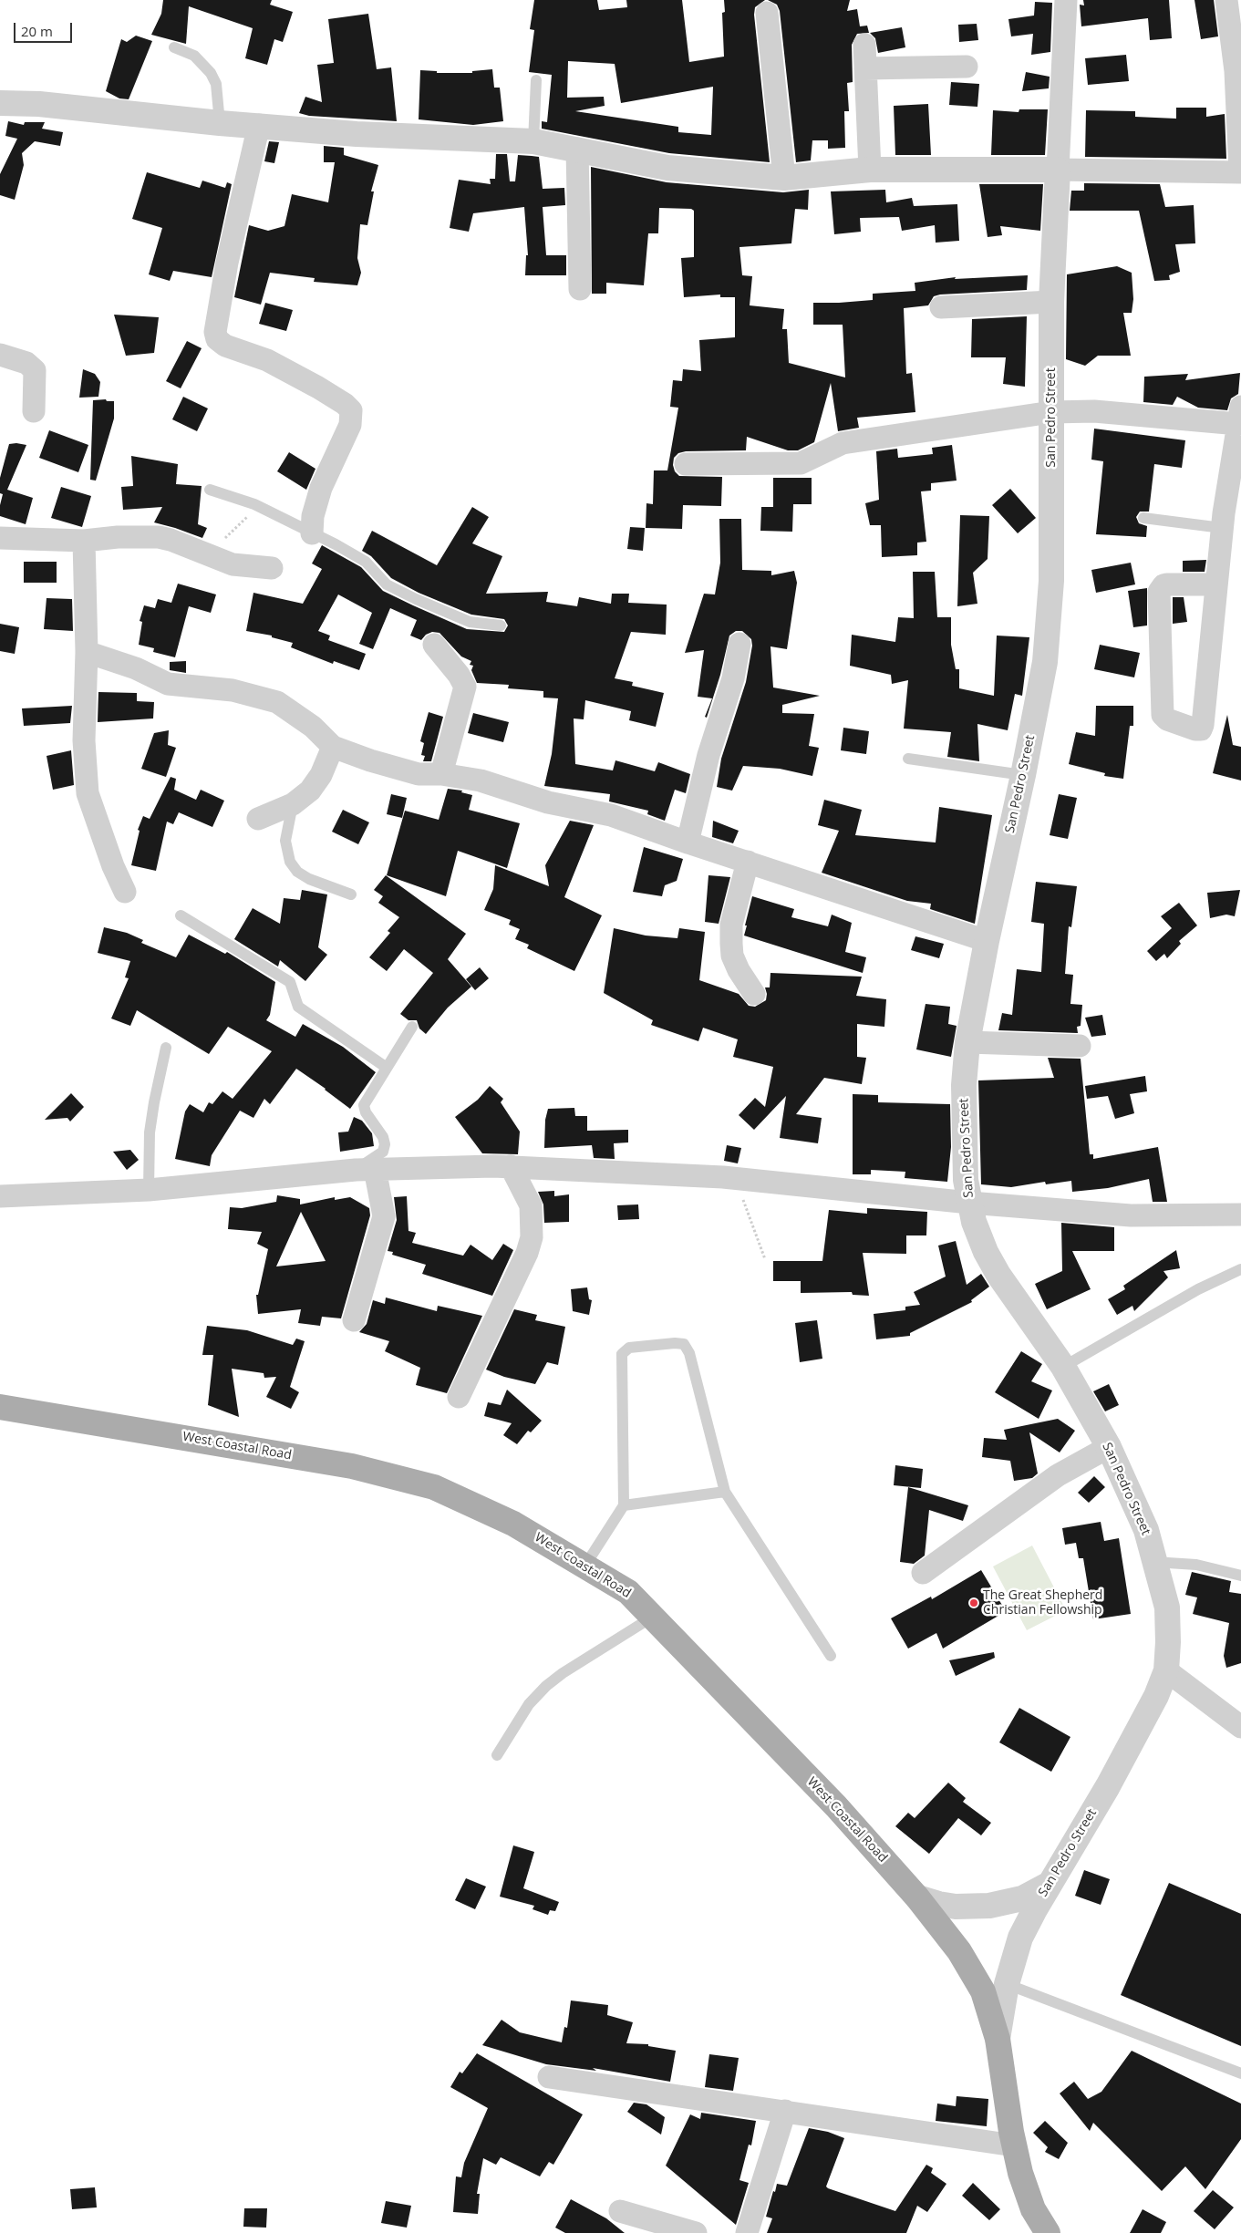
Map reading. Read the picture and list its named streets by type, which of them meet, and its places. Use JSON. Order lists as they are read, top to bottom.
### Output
{
  "streets": {
    "main road": ["San Pedro Street", "West Coastal Road"]
  },
  "crossings": [
    ["San Pedro Street", "West Coastal Road"]
  ],
  "places": ["The Great Shepherd Christian Fellowship"],
  "scale_bar": "20 m"
}
